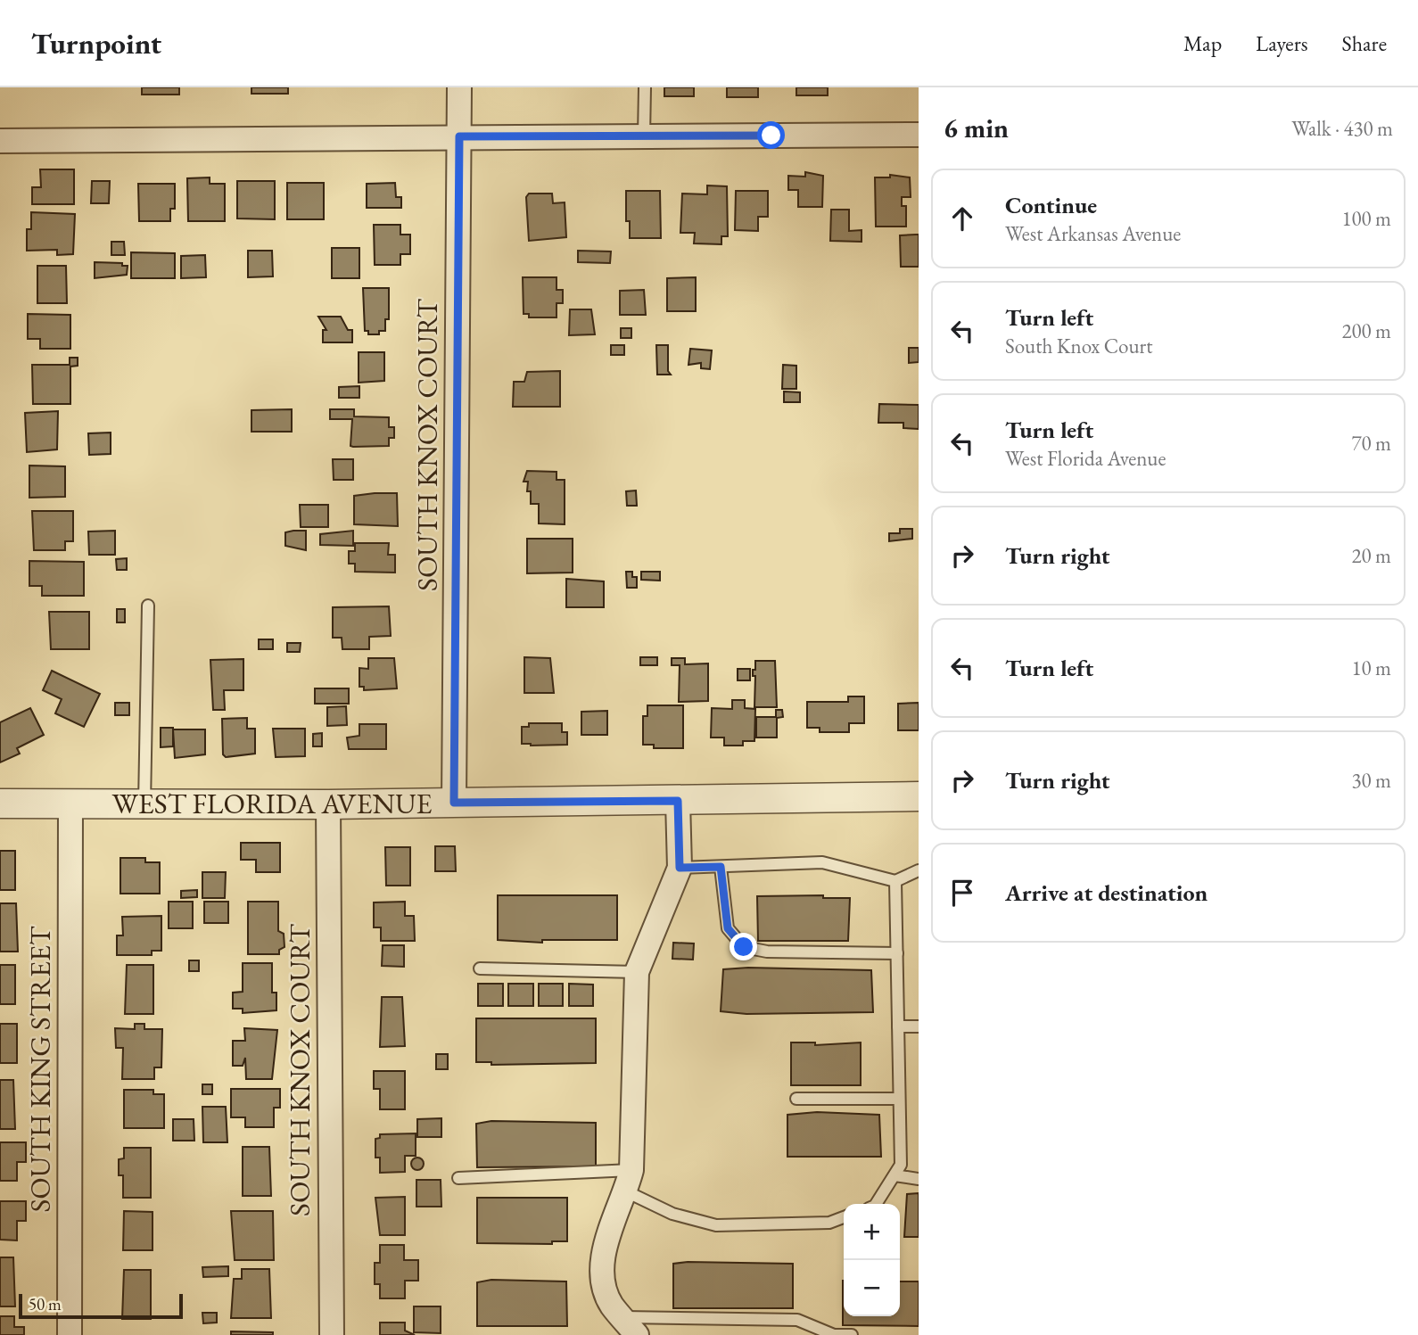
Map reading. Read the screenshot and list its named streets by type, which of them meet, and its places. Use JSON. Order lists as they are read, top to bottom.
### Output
{
  "streets": {
    "street": ["SOUTH KNOX COURT", "WEST FLORIDA AVENUE", "SOUTH KING STREET"]
  },
  "crossings": [
    ["SOUTH KNOX COURT", "WEST FLORIDA AVENUE"],
    ["WEST FLORIDA AVENUE", "SOUTH KING STREET"]
  ],
  "scale_bar": "50 m",
  "page": {
    "header": "Turnpoint",
    "nav": ["Map", "Layers", "Share"],
    "heading": ["6 min", "Walk · 430 m"],
    "list": [
      ["Continue", "West Arkansas Avenue", "100 m"],
      ["Turn left", "South Knox Court", "200 m"],
      ["Turn left", "West Florida Avenue", "70 m"],
      ["Turn right", "20 m"],
      ["Turn left", "10 m"],
      ["Turn right", "30 m"],
      "Arrive at destination"
    ],
    "map_buttons": ["+", "−"],
    "scale": "50 m"
  }
}
